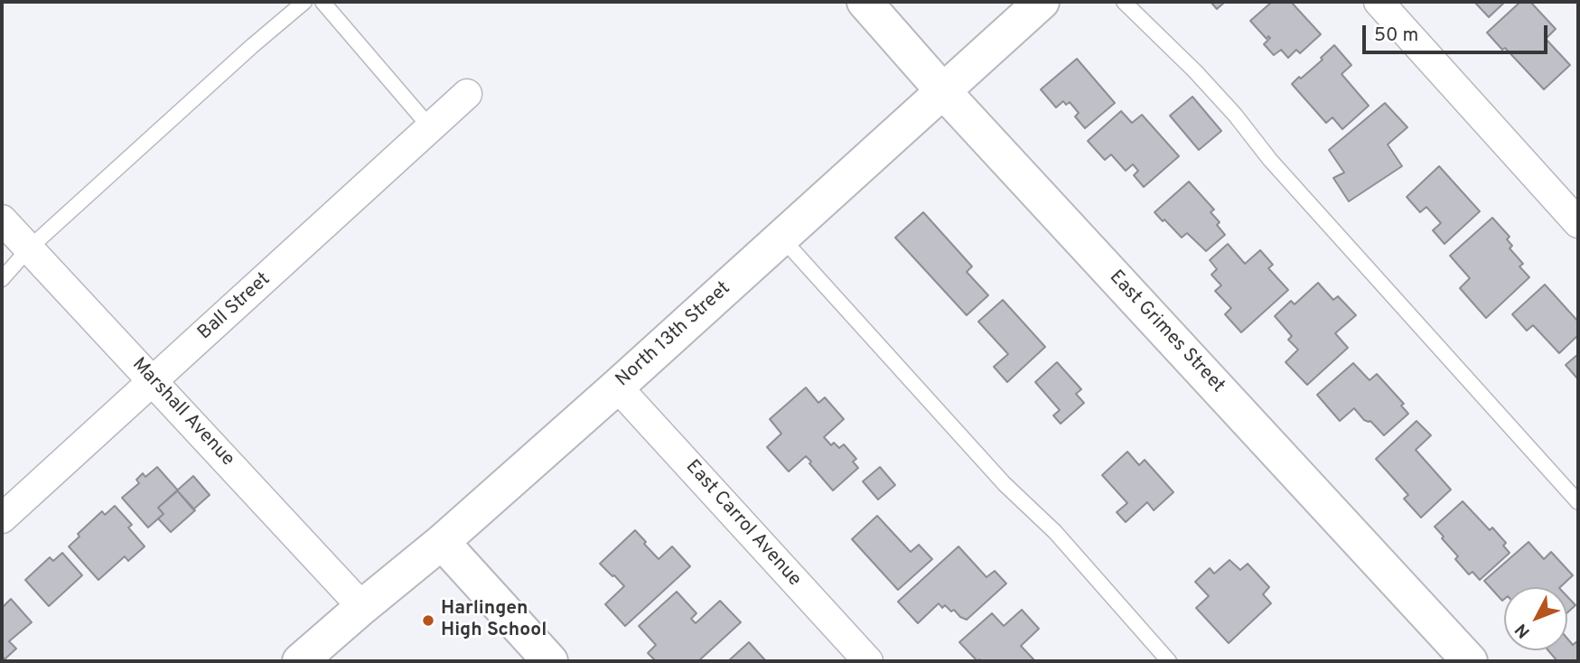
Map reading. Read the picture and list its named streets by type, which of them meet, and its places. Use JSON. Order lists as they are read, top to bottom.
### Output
{
  "streets": {
    "street": [
      "Ball Street",
      "East Grimes Street",
      "North 13th Street",
      "Marshall Avenue",
      "East Carrol Avenue"
    ]
  },
  "crossings": [
    ["Ball Street", "Marshall Avenue"],
    ["East Grimes Street", "North 13th Street"],
    ["North 13th Street", "Marshall Avenue"],
    ["North 13th Street", "East Carrol Avenue"]
  ],
  "places": ["Harlingen High School"],
  "scale_bar": "50 m",
  "north": "bottom left"
}
